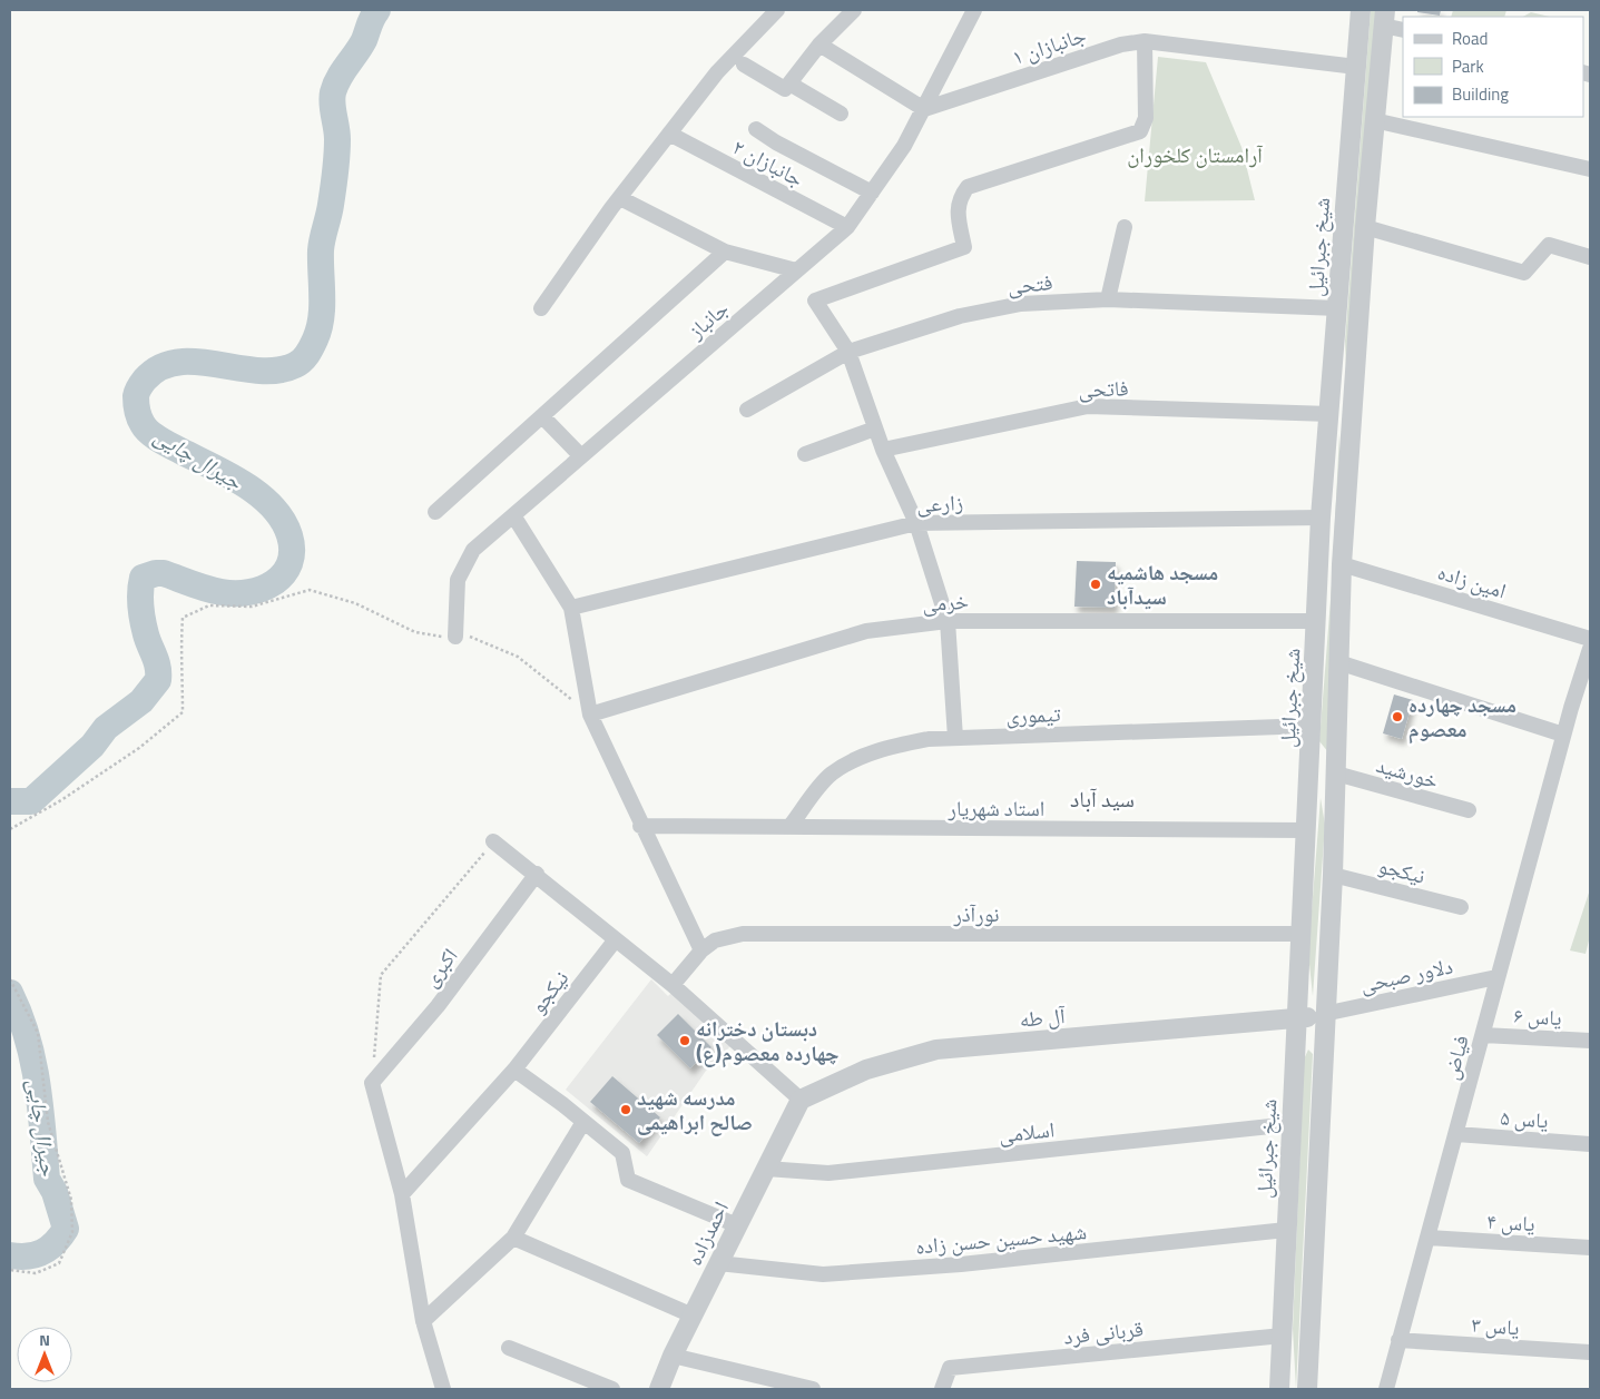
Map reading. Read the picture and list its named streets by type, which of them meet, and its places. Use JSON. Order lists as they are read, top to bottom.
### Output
{
  "streets": {
    "street": [
      "جانبازان ۱",
      "جانبازان ۲",
      "شیخ جبرائیل",
      "فتحی",
      "جانباز",
      "فاتحی",
      "زارعی",
      "امین زاده",
      "خرمی",
      "تیموری",
      "خورشید",
      "استاد شهریار",
      "نیکجو",
      "نورآذر",
      "اکبری",
      "دلاور صبحی",
      "یاس ۶",
      "آل طه",
      "فیاض",
      "یاس ۵",
      "اسلامی",
      "یاس ۴",
      "احمدزاده",
      "شهید حسین حسن زاده",
      "یاس ۳",
      "قربانی فرد"
    ]
  },
  "crossings": [
    ["جانبازان ۱", "شیخ جبرائیل"],
    ["جانبازان ۱", "جانباز"],
    ["جانبازان ۲", "جانباز"],
    ["شیخ جبرائیل", "فتحی"],
    ["شیخ جبرائیل", "فاتحی"],
    ["شیخ جبرائیل", "زارعی"],
    ["شیخ جبرائیل", "خرمی"],
    ["شیخ جبرائیل", "تیموری"],
    ["شیخ جبرائیل", "استاد شهریار"],
    ["شیخ جبرائیل", "نورآذر"],
    ["شیخ جبرائیل", "آل طه"],
    ["شیخ جبرائیل", "اسلامی"],
    ["شیخ جبرائیل", "شهید حسین حسن زاده"],
    ["شیخ جبرائیل", "قربانی فرد"],
    ["تیموری", "استاد شهریار"],
    ["دلاور صبحی", "آل طه"],
    ["دلاور صبحی", "فیاض"],
    ["یاس ۶", "فیاض"],
    ["آل طه", "احمدزاده"],
    ["فیاض", "یاس ۵"],
    ["فیاض", "یاس ۴"],
    ["فیاض", "یاس ۳"],
    ["اسلامی", "احمدزاده"],
    ["احمدزاده", "شهید حسین حسن زاده"]
  ],
  "districts": ["سید آباد"],
  "water": ["جیرال چایی"],
  "parks": ["آرامستان کلخوران"],
  "places": [
    "مسجد هاشمیه سیدآباد",
    "مسجد چهارده معصوم",
    "دبستان دخترانه چهارده معصوم(ع)",
    "مدرسه شهید صالح ابراهیمی"
  ],
  "legend": ["Road", "Park", "Building"],
  "north": "top"
}
